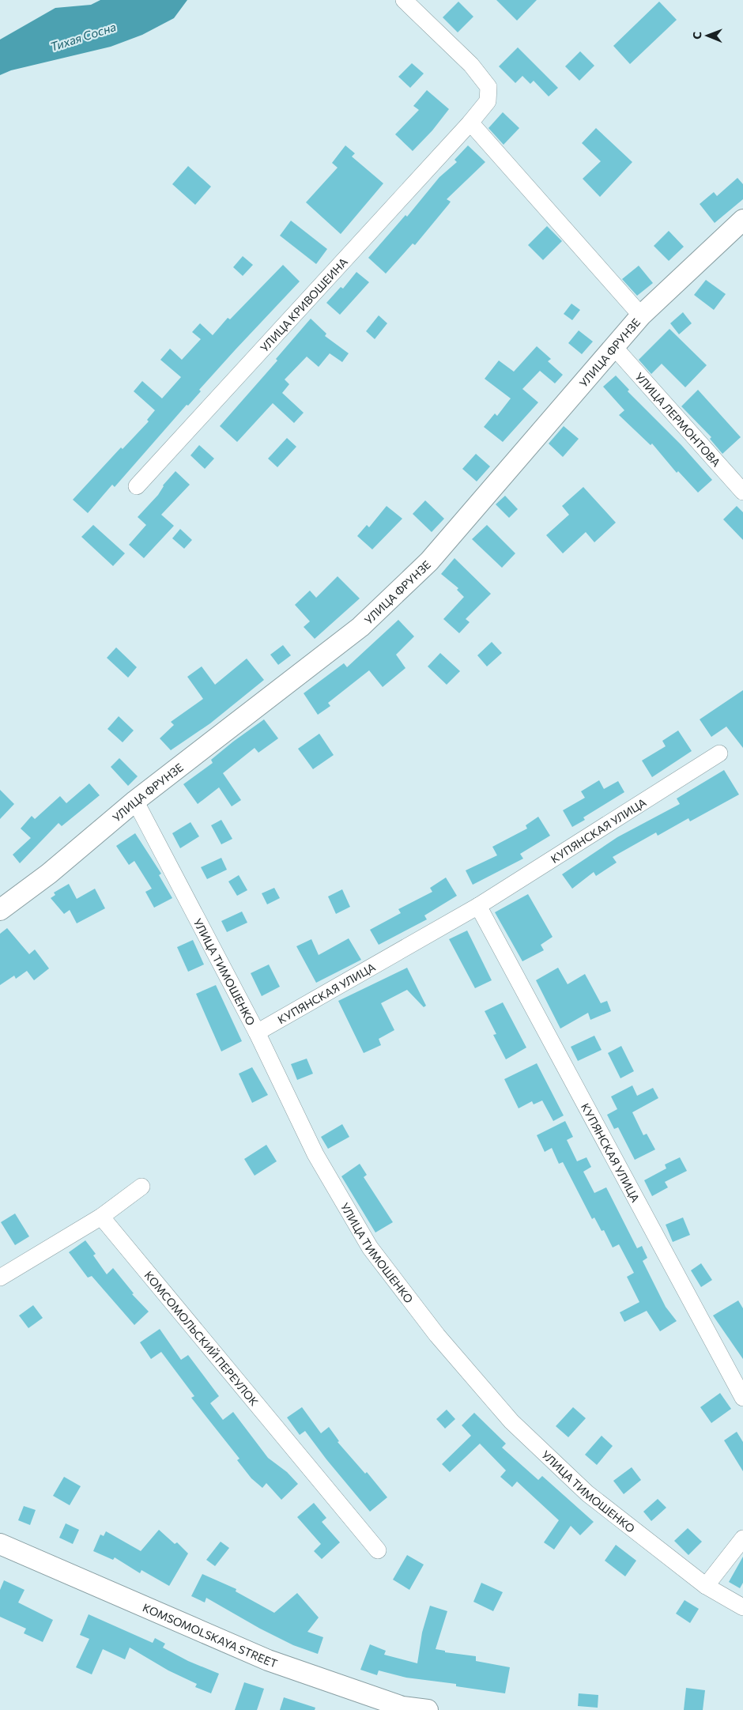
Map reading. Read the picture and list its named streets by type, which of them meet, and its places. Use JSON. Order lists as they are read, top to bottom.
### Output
{
  "streets": {
    "street": [
      "УЛИЦА КРИВОШЕИНА",
      "УЛИЦА ФРУНЗЕ",
      "УЛИЦА ЛЕРМОНТОВА",
      "КУПЯНСКАЯ УЛИЦА",
      "УЛИЦА ТИМОШЕНКО",
      "КОМСОМОЛЬСКИЙ ПЕРЕУЛОК",
      "KOMSOMOLSKAYA STREET"
    ]
  },
  "crossings": [
    ["УЛИЦА ФРУНЗЕ", "УЛИЦА ЛЕРМОНТОВА"],
    ["УЛИЦА ФРУНЗЕ", "УЛИЦА ТИМОШЕНКО"],
    ["КУПЯНСКАЯ УЛИЦА", "УЛИЦА ТИМОШЕНКО"]
  ],
  "water": ["Тихая Сосна"],
  "north": "left"
}
